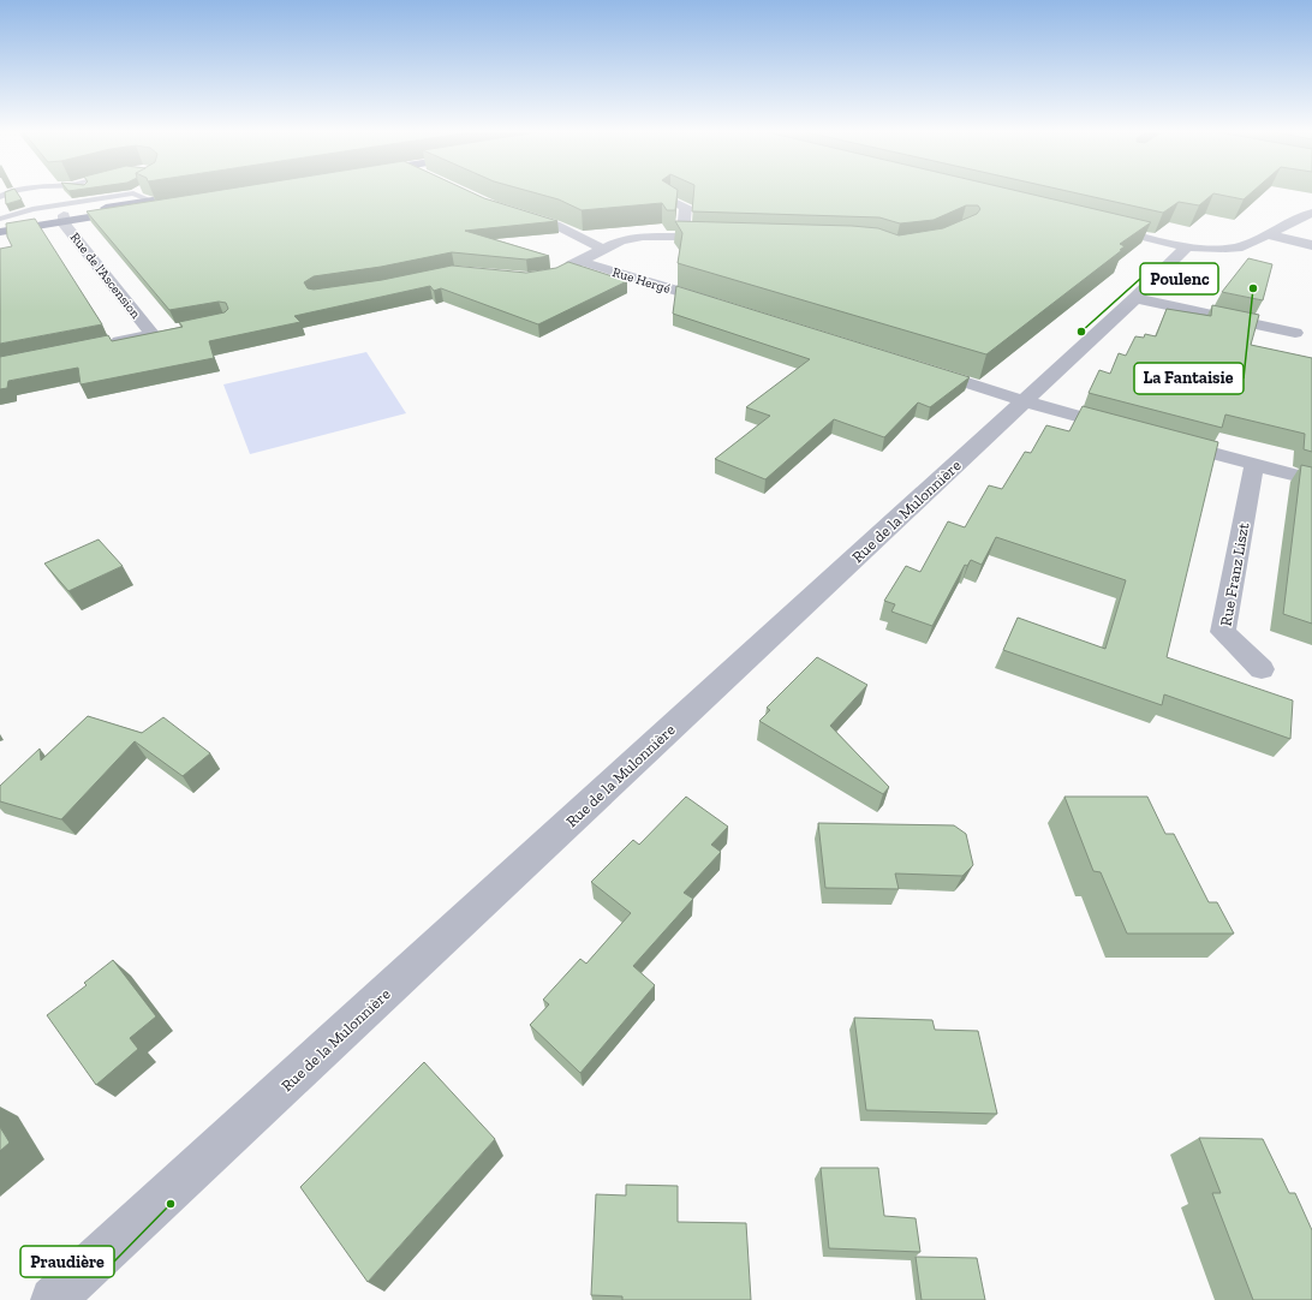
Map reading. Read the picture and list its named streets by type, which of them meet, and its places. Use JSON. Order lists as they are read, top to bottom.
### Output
{
  "streets": {
    "street": [
      "Rue de l'Ascension",
      "Rue Hergé",
      "Rue de la Mulonnière",
      "Rue Franz Liszt"
    ]
  },
  "places": ["La Fantaisie", "Poulenc", "Praudière"]
}
